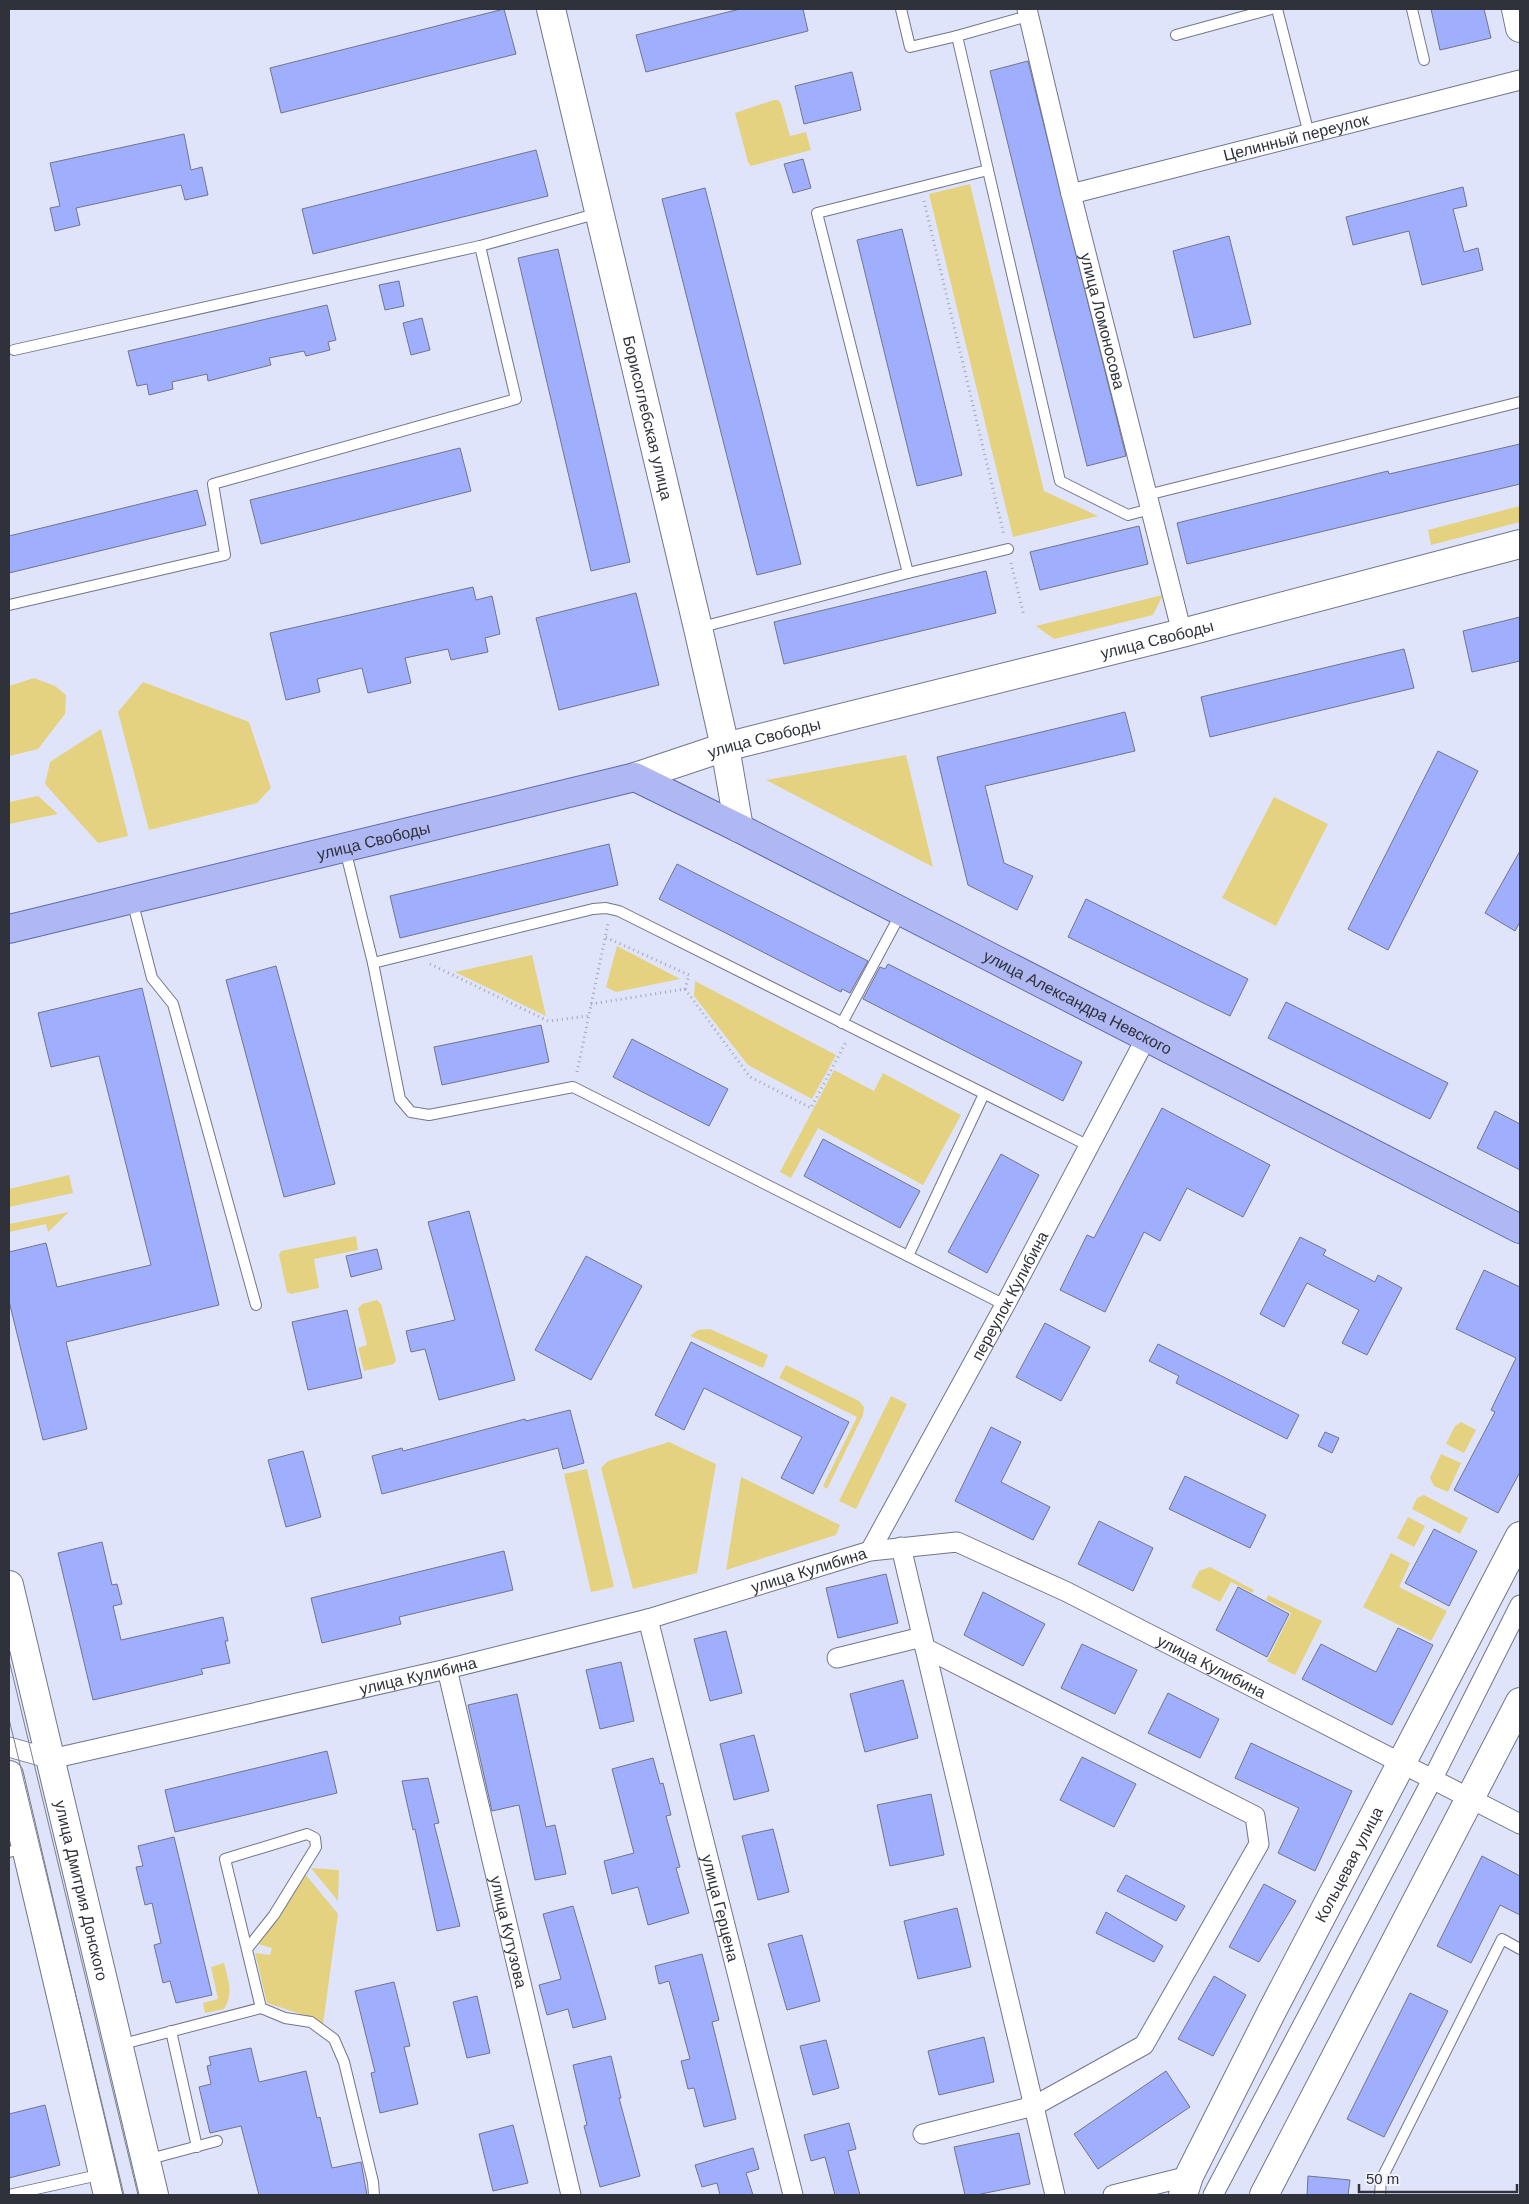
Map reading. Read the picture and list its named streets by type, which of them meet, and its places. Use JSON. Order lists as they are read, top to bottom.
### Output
{
  "streets": {
    "main road": ["улица Свободы", "улица Александра Невского"],
    "street": [
      "Целинный переулок",
      "улица Ломоносова",
      "Борисоглебская улица",
      "переулок Кулибина",
      "улица Кулибина",
      "Кольцевая улица",
      "улица Дмитрия Донского",
      "улица Герцена",
      "улица Кутузова"
    ]
  },
  "crossings": [
    ["Целинный переулок", "улица Ломоносова"],
    ["улица Ломоносова", "улица Свободы"],
    ["Борисоглебская улица", "улица Свободы"],
    ["Борисоглебская улица", "улица Александра Невского"],
    ["улица Свободы", "улица Александра Невского"],
    ["улица Александра Невского", "переулок Кулибина"],
    ["переулок Кулибина", "улица Кулибина"],
    ["улица Кулибина", "Кольцевая улица"],
    ["улица Кулибина", "улица Дмитрия Донского"],
    ["улица Кулибина", "улица Герцена"],
    ["улица Кулибина", "улица Кутузова"]
  ],
  "scale_bar": "50 m"
}
